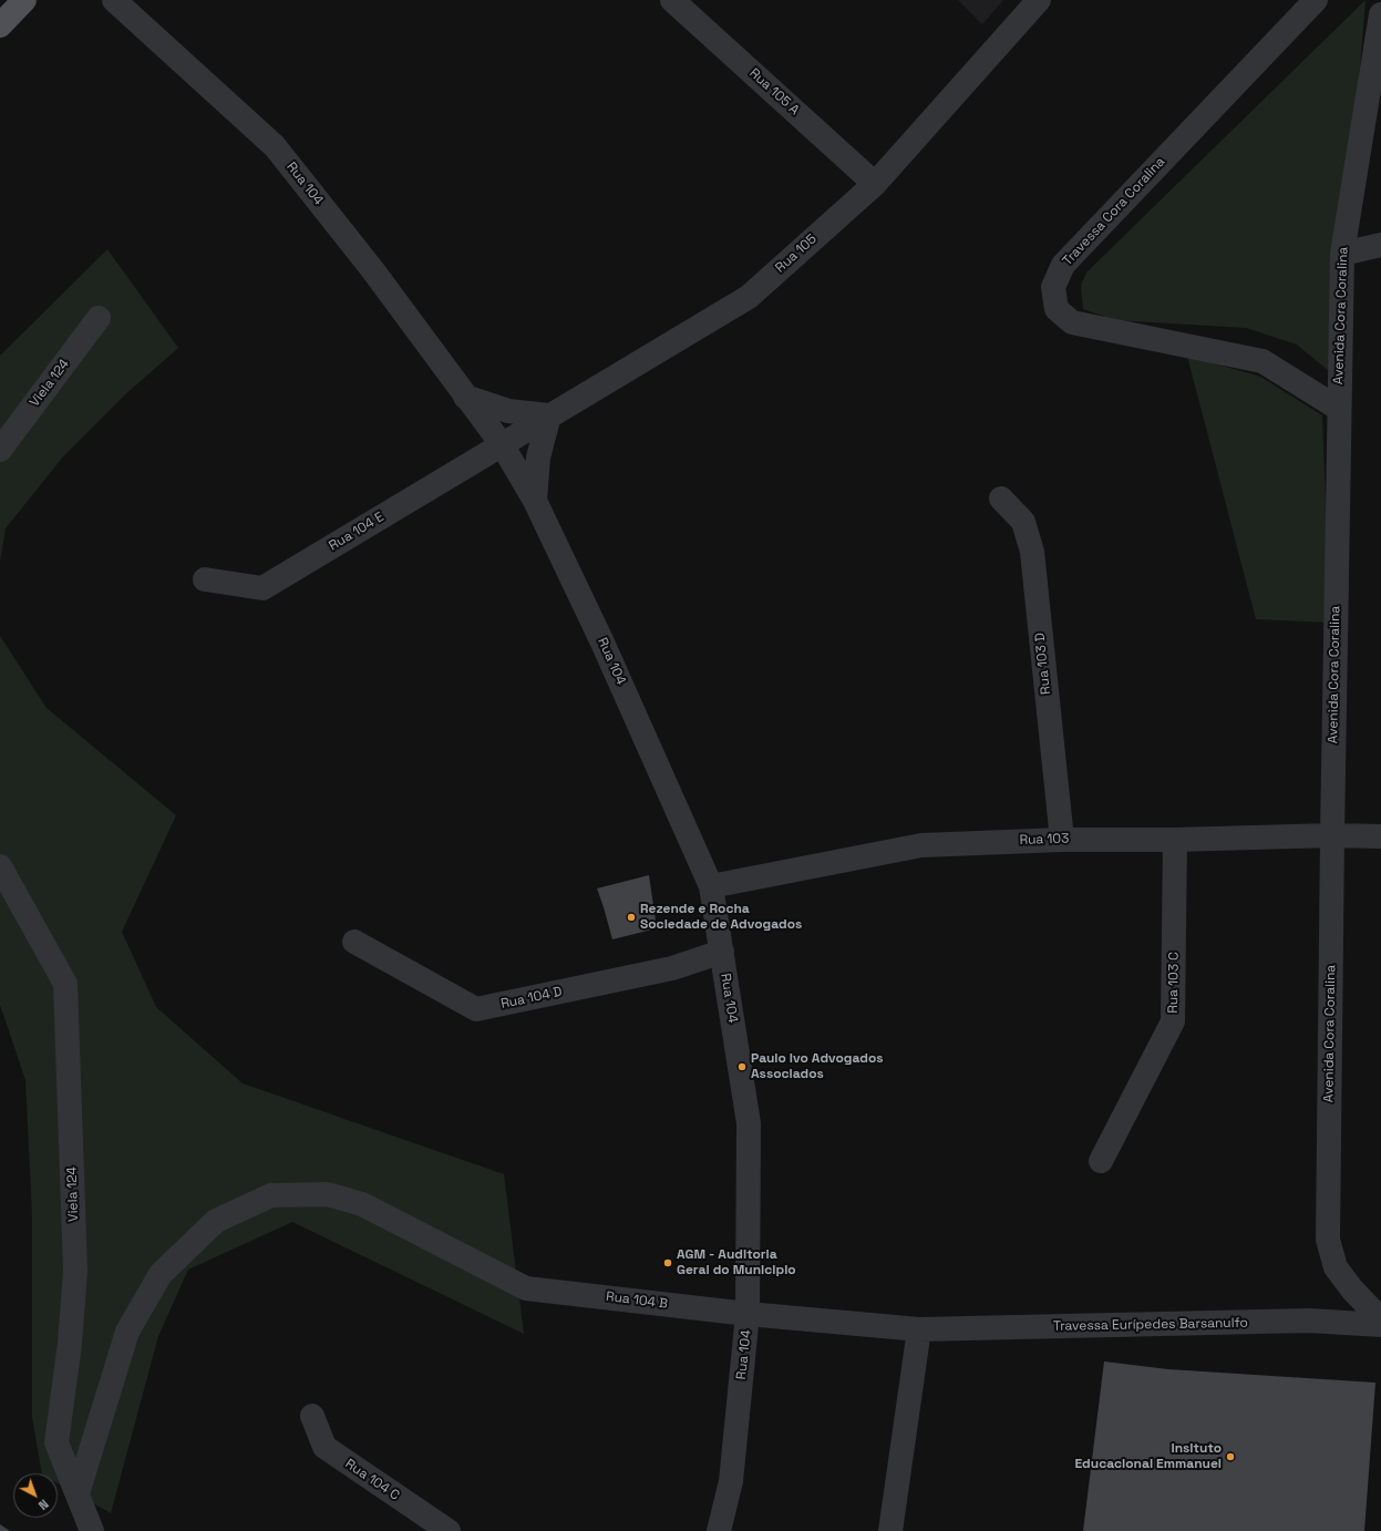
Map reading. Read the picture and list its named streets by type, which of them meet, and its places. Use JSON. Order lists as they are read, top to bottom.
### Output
{
  "streets": {
    "street": [
      "Rua 105 A",
      "Rua 104",
      "Travessa Cora Coralina",
      "Rua 105",
      "Avenida Cora Coralina",
      "Viela 124",
      "Rua 104 E",
      "Rua 103 D",
      "Rua 103",
      "Rua 103 C",
      "Rua 104 D",
      "Rua 104 B",
      "Travessa Eurípedes Barsanulfo",
      "Rua 104 C"
    ]
  },
  "crossings": [
    ["Rua 105 A", "Rua 105"],
    ["Rua 104", "Rua 105"],
    ["Rua 104", "Rua 104 E"],
    ["Rua 104", "Rua 103"],
    ["Rua 104", "Rua 104 D"],
    ["Rua 104", "Rua 104 B"],
    ["Rua 104", "Travessa Eurípedes Barsanulfo"],
    ["Travessa Cora Coralina", "Avenida Cora Coralina"],
    ["Rua 105", "Rua 104 E"],
    ["Avenida Cora Coralina", "Rua 103"],
    ["Viela 124", "Rua 104 B"],
    ["Rua 103 D", "Rua 103"],
    ["Rua 103", "Rua 103 C"],
    ["Rua 104 B", "Travessa Eurípedes Barsanulfo"]
  ],
  "places": [
    "Rezende e Rocha Sociedade de Advogados",
    "Paulo Ivo Advogados Associados",
    "AGM - Auditoria Geral do Municipio",
    "Insituto Educacional Emmanuel"
  ],
  "north": "bottom right"
}
